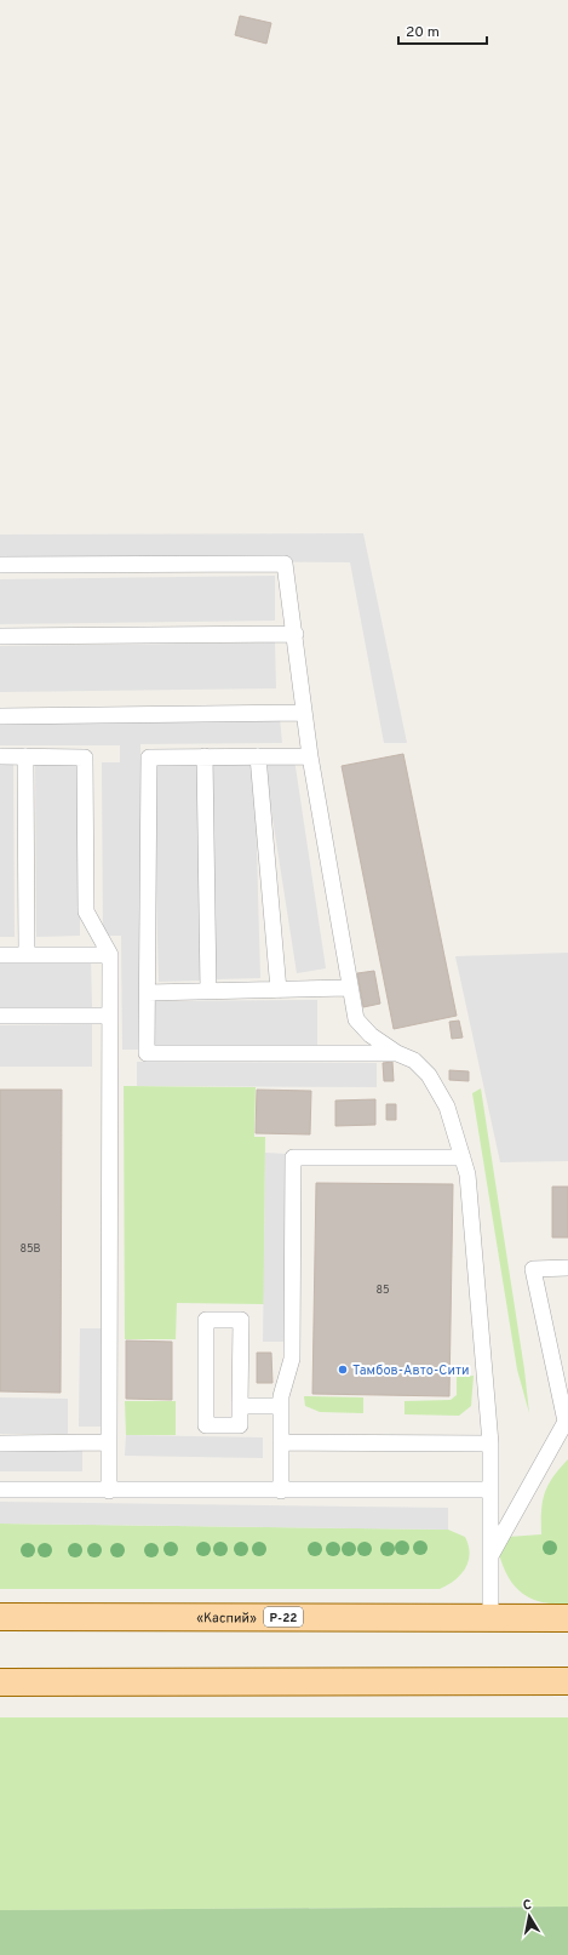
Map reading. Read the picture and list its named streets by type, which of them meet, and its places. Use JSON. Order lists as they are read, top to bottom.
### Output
{
  "streets": {
    "main road": ["«Каспий»", "Р-22"]
  },
  "places": ["Тамбов-Авто-Сити"],
  "house_numbers": ["85В", "85"],
  "scale_bar": "20 m",
  "north": "top"
}
